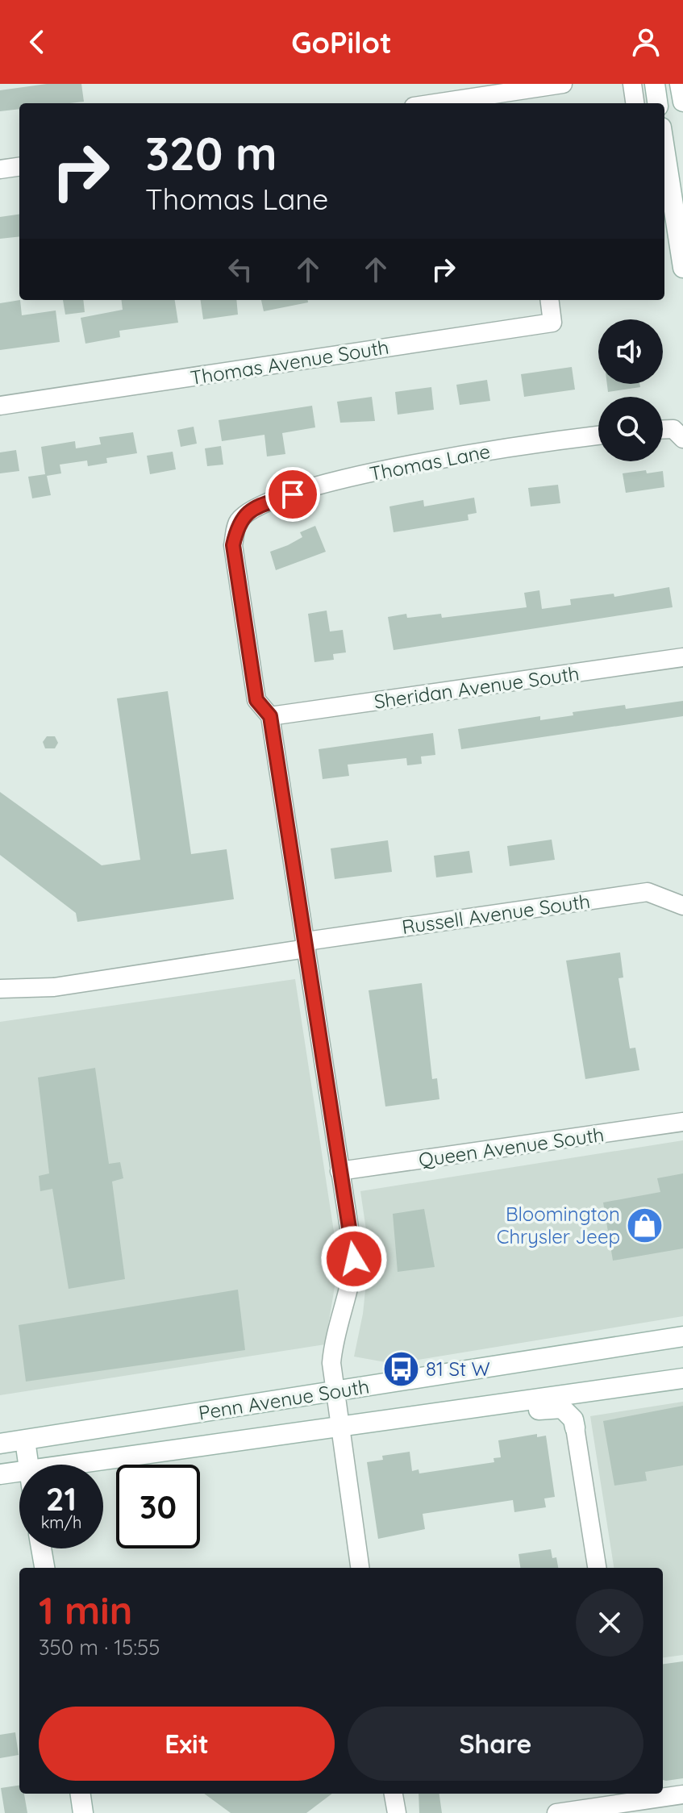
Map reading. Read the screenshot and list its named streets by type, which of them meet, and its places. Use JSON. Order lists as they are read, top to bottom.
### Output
{
  "streets": {
    "main road": ["Penn Avenue South"],
    "street": [
      "Thomas Avenue South",
      "Thomas Lane",
      "Sheridan Avenue South",
      "Russell Avenue South",
      "Queen Avenue South"
    ]
  },
  "crossings": [
    ["Thomas Lane", "Sheridan Avenue South"]
  ],
  "places": {
    "shop": ["Bloomington Chrysler Jeep"],
    "bus stop": ["81 St W"]
  },
  "page": {
    "header": "GoPilot",
    "turn": ["320 m", "Thomas Lane"],
    "speed": "21 km/h",
    "limit": "30",
    "heading": ["1 min", "350 m · 15:55"],
    "buttons": ["Exit", "Share"]
  }
}
